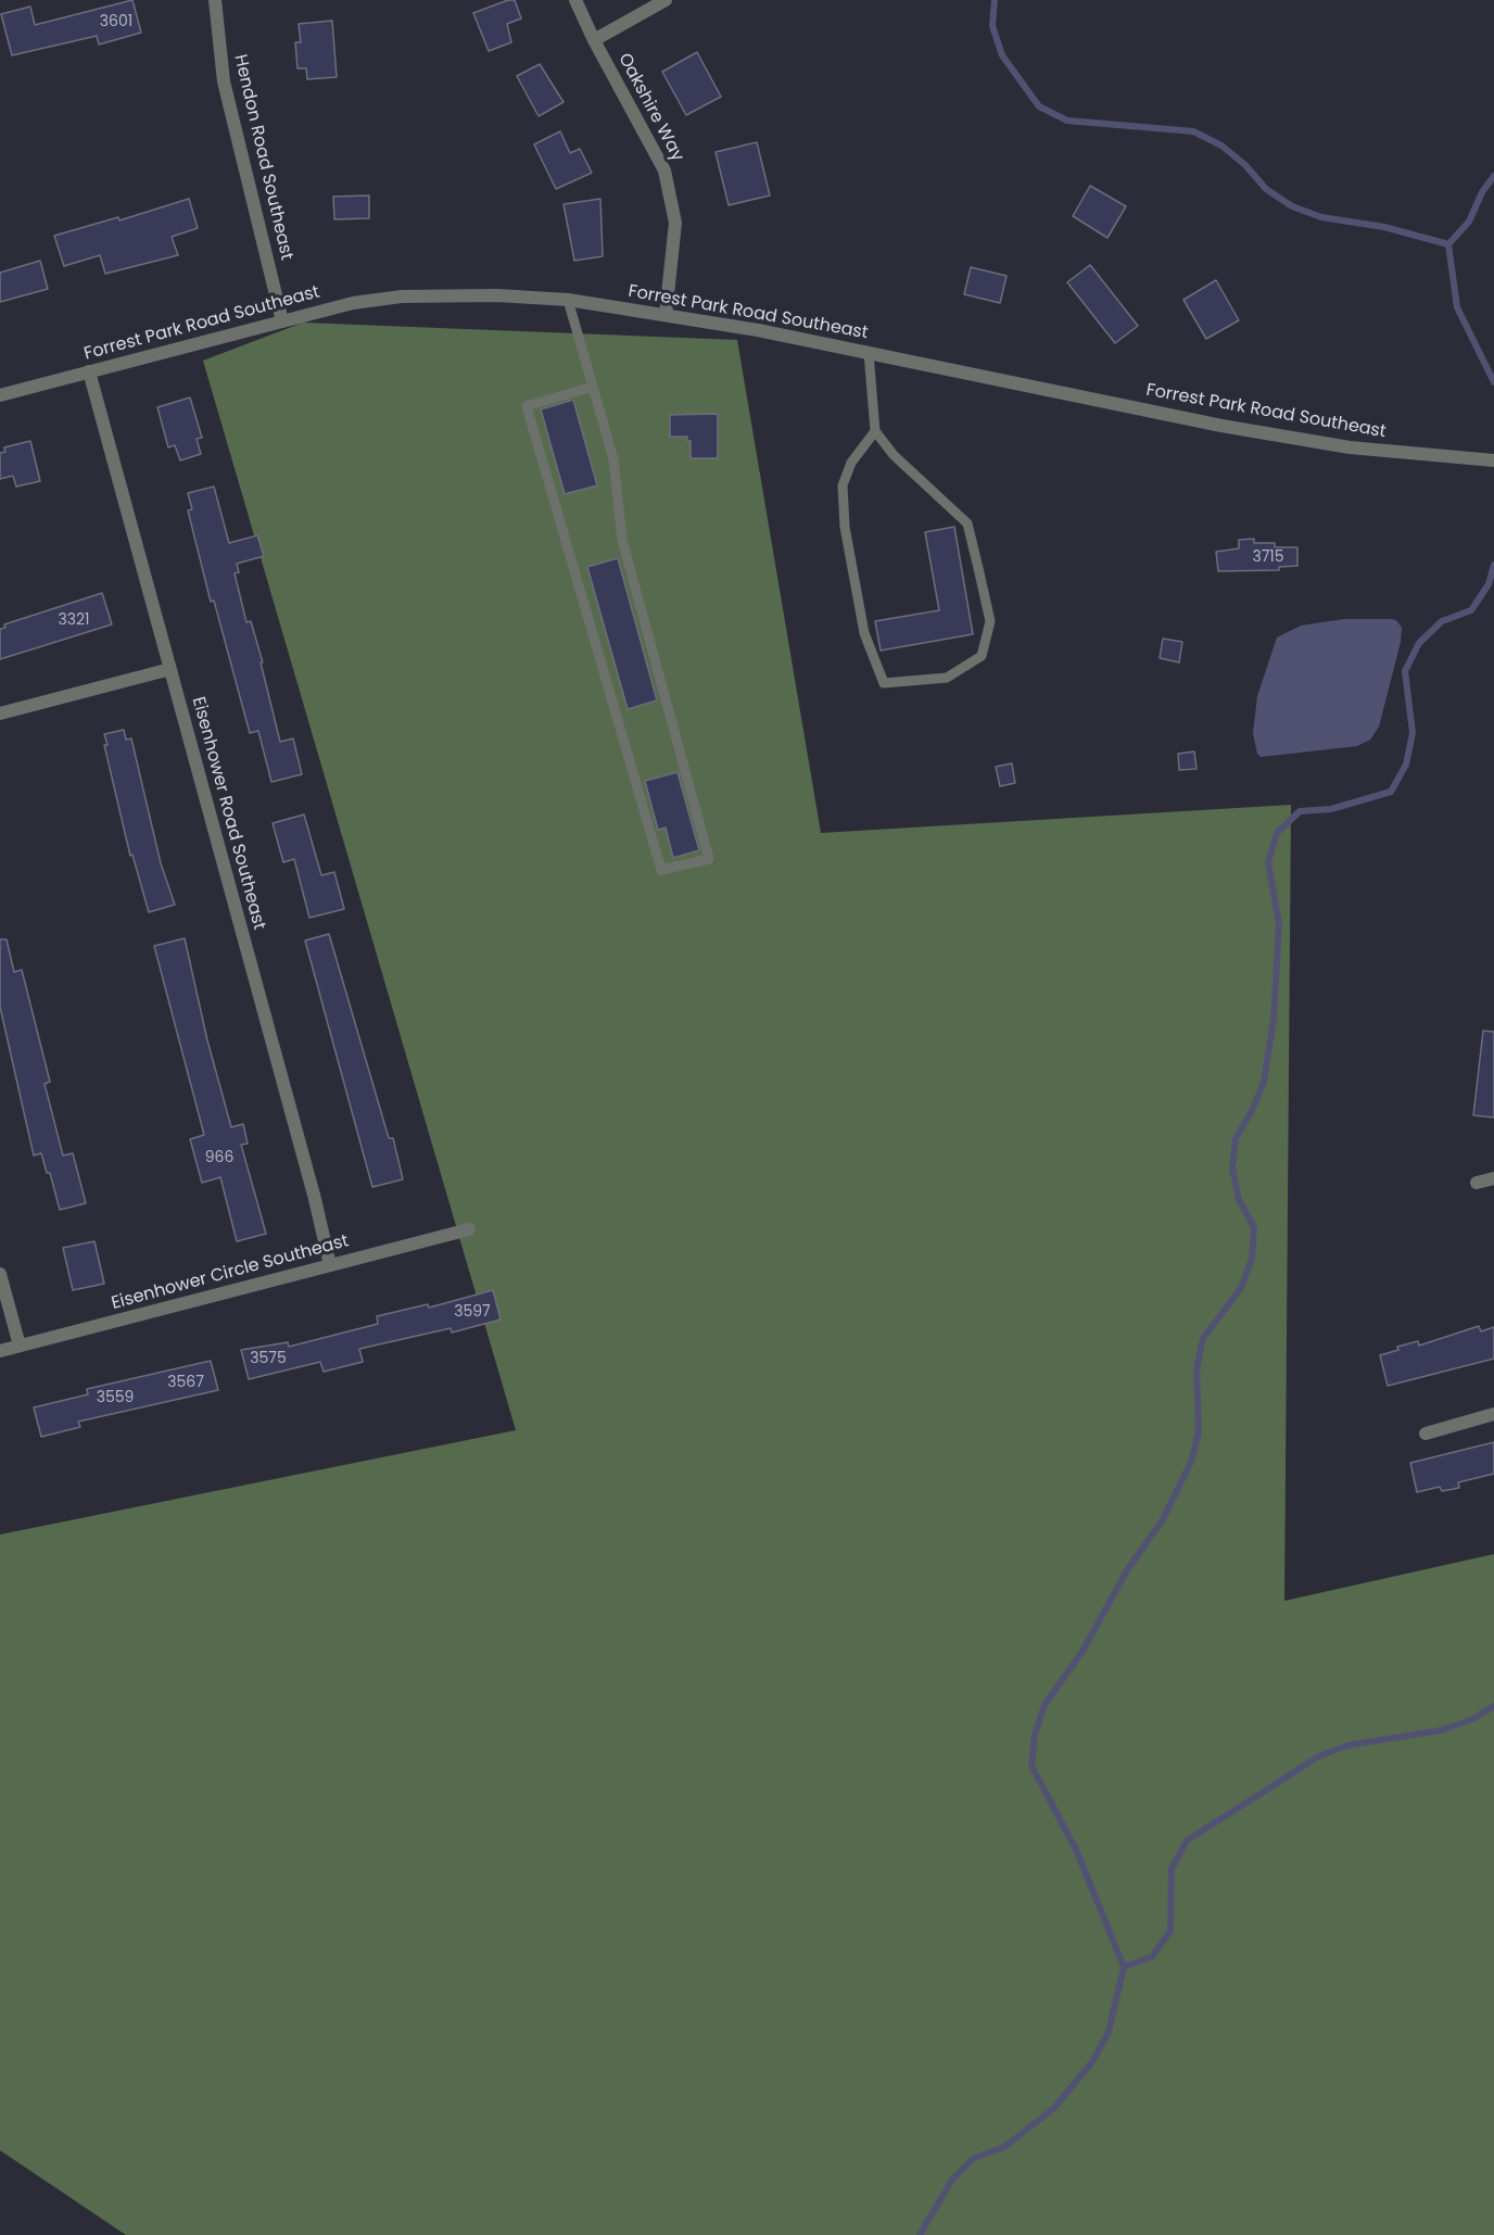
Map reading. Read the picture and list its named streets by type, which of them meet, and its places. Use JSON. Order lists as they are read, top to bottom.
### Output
{
  "streets": {
    "street": [
      "Oakshire Way",
      "Hendon Road Southeast",
      "Forrest Park Road Southeast",
      "Eisenhower Road Southeast",
      "Eisenhower Circle Southeast"
    ]
  },
  "crossings": [
    ["Oakshire Way", "Forrest Park Road Southeast"],
    ["Hendon Road Southeast", "Forrest Park Road Southeast"],
    ["Forrest Park Road Southeast", "Eisenhower Road Southeast"],
    ["Eisenhower Road Southeast", "Eisenhower Circle Southeast"]
  ],
  "house_numbers": [
    "3601",
    "3715",
    "3321",
    "966",
    "3597",
    "3575",
    "3567",
    "3559"
  ]
}
